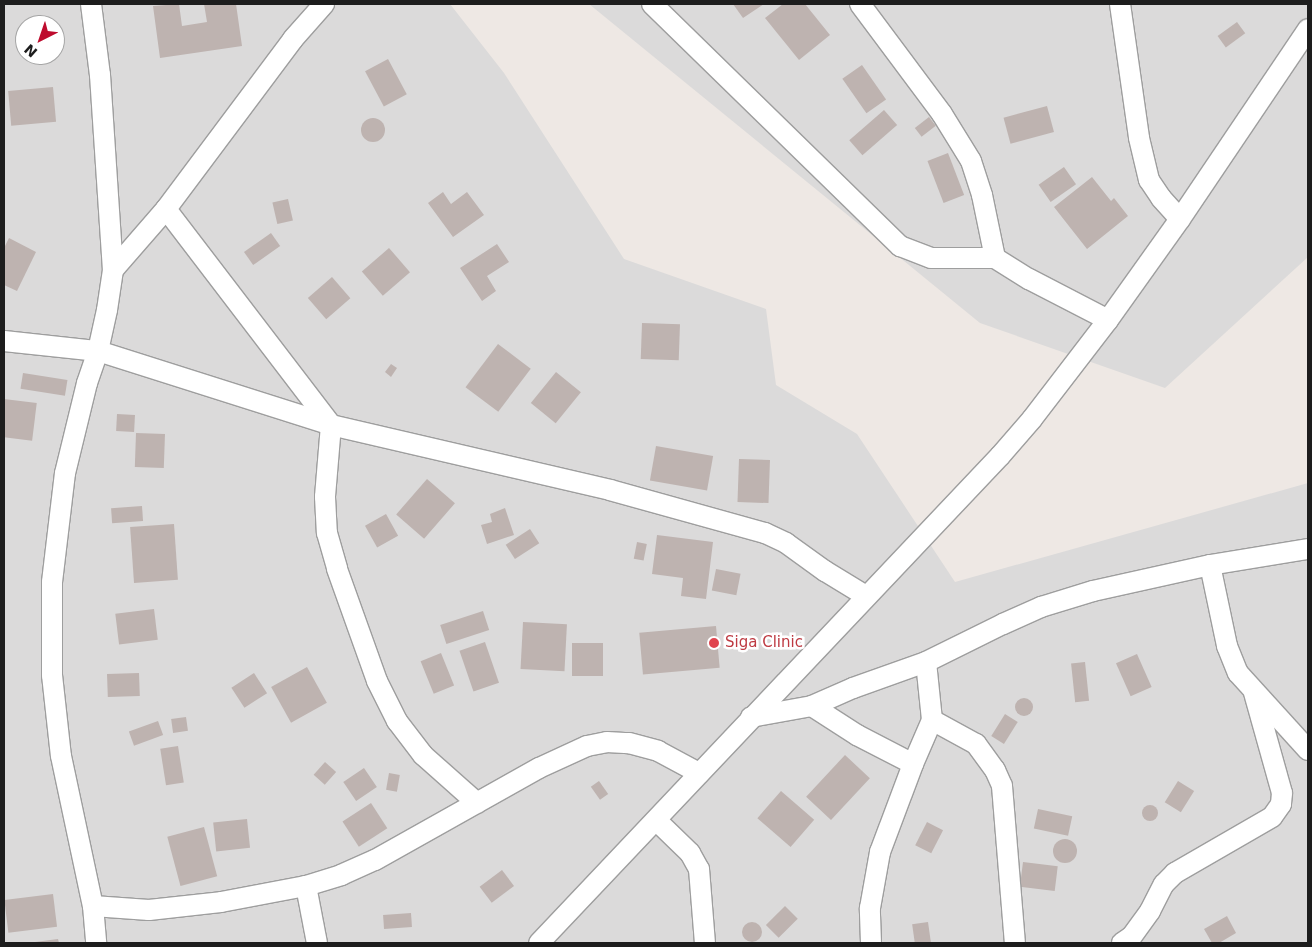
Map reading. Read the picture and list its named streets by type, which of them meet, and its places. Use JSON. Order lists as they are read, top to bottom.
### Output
{
  "places": ["Siga Clinic"],
  "north": "bottom left"
}
